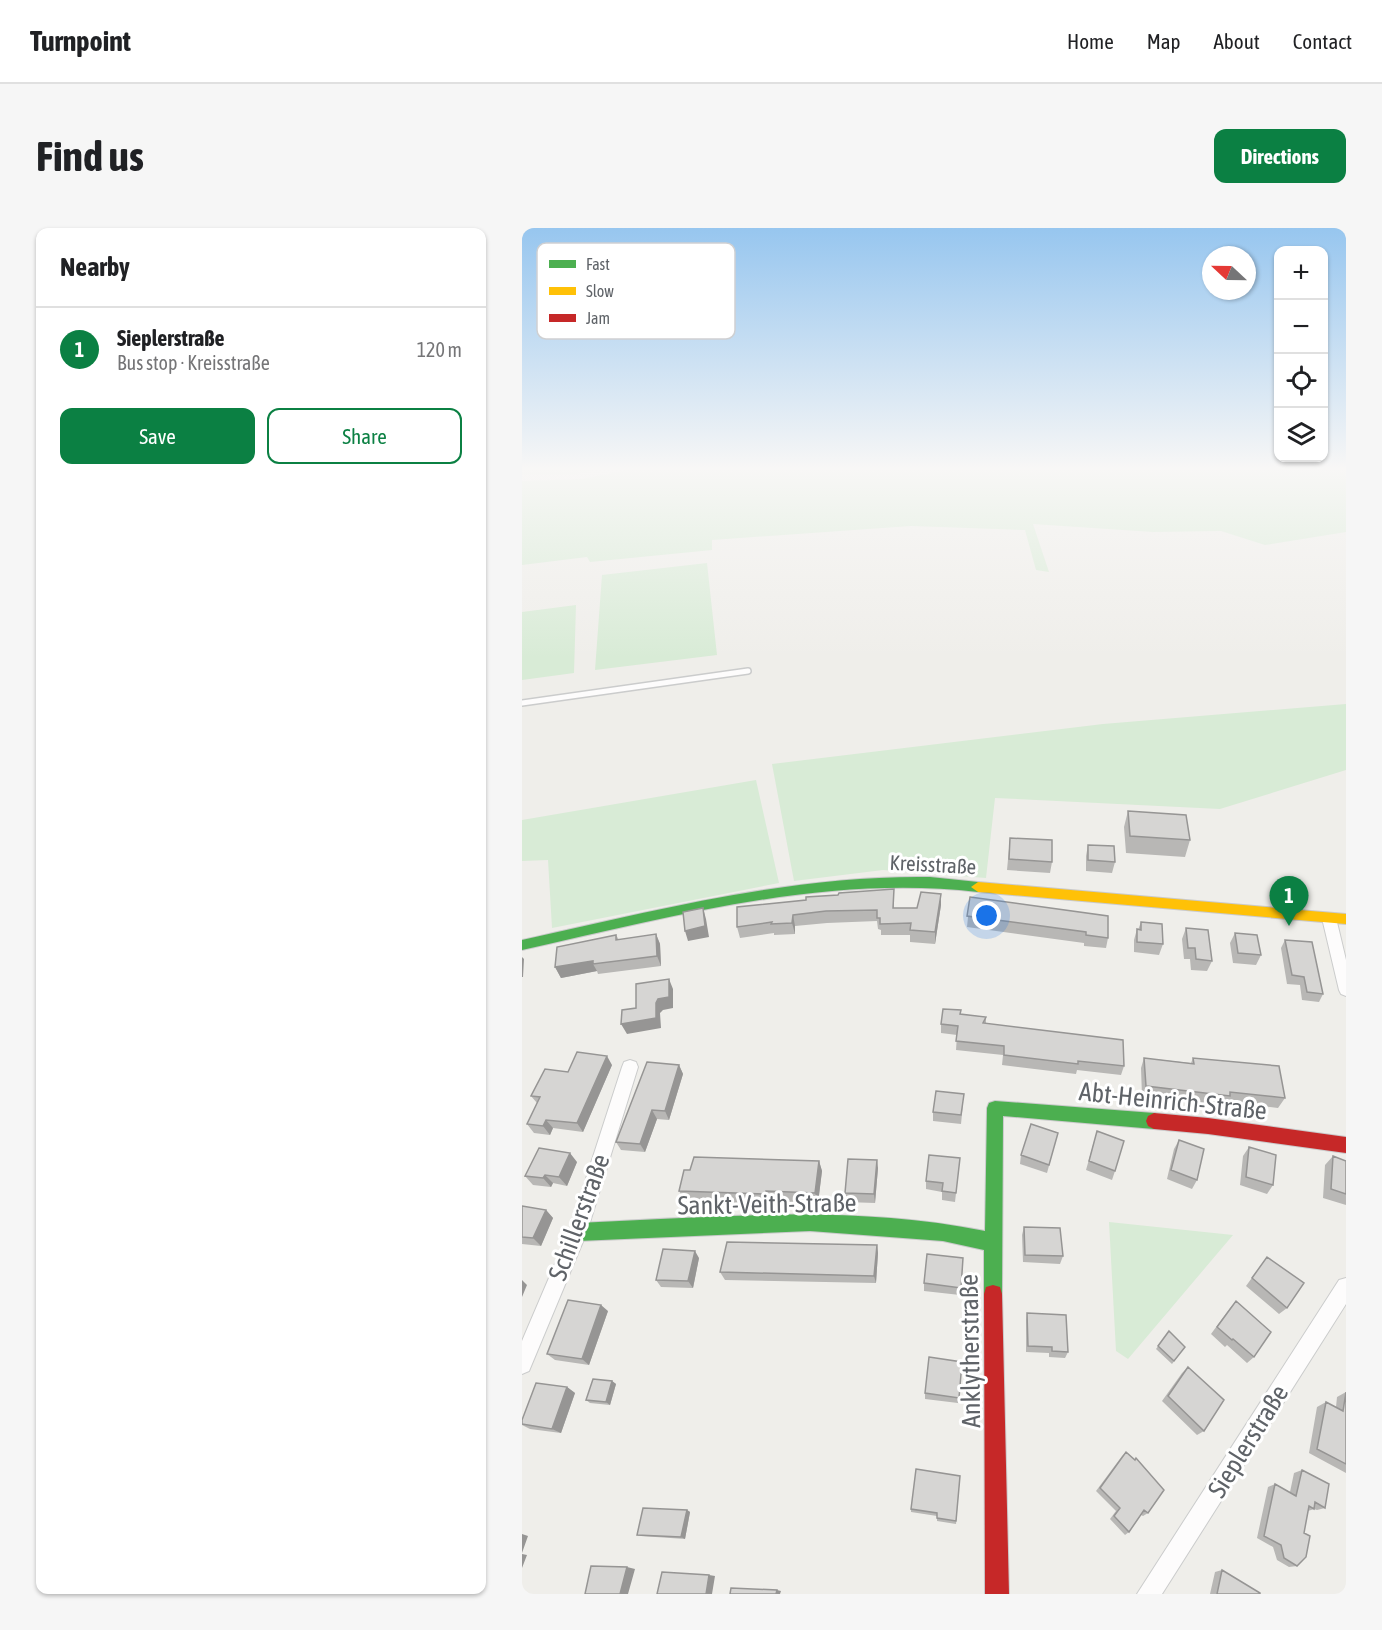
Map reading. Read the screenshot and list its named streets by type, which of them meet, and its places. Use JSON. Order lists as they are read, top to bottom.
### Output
{
  "streets": {
    "street": [
      "Kreisstraße",
      "Abt-Heinrich-Straße",
      "Sankt-Veith-Straße",
      "Schillerstraße",
      "Anklytherstraße",
      "Sieplerstraße"
    ]
  },
  "crossings": [
    ["Abt-Heinrich-Straße", "Anklytherstraße"],
    ["Sankt-Veith-Straße", "Schillerstraße"],
    ["Sankt-Veith-Straße", "Anklytherstraße"]
  ],
  "legend": ["Fast", "Slow", "Jam"],
  "north": "left",
  "page": {
    "header": "Turnpoint",
    "nav": [
      "Home",
      "Map",
      "About",
      "Contact"
    ],
    "buttons": [
      "Directions",
      ["Save", "Share"]
    ],
    "title": "Find us",
    "heading": "Nearby",
    "map_buttons": ["+", "−"],
    "list": [
      {
        "mark": "1",
        "name": "Sieplerstraße",
        "note": "Bus stop · Kreisstraße",
        "value": "120 m"
      }
    ],
    "pins": "1"
  }
}
